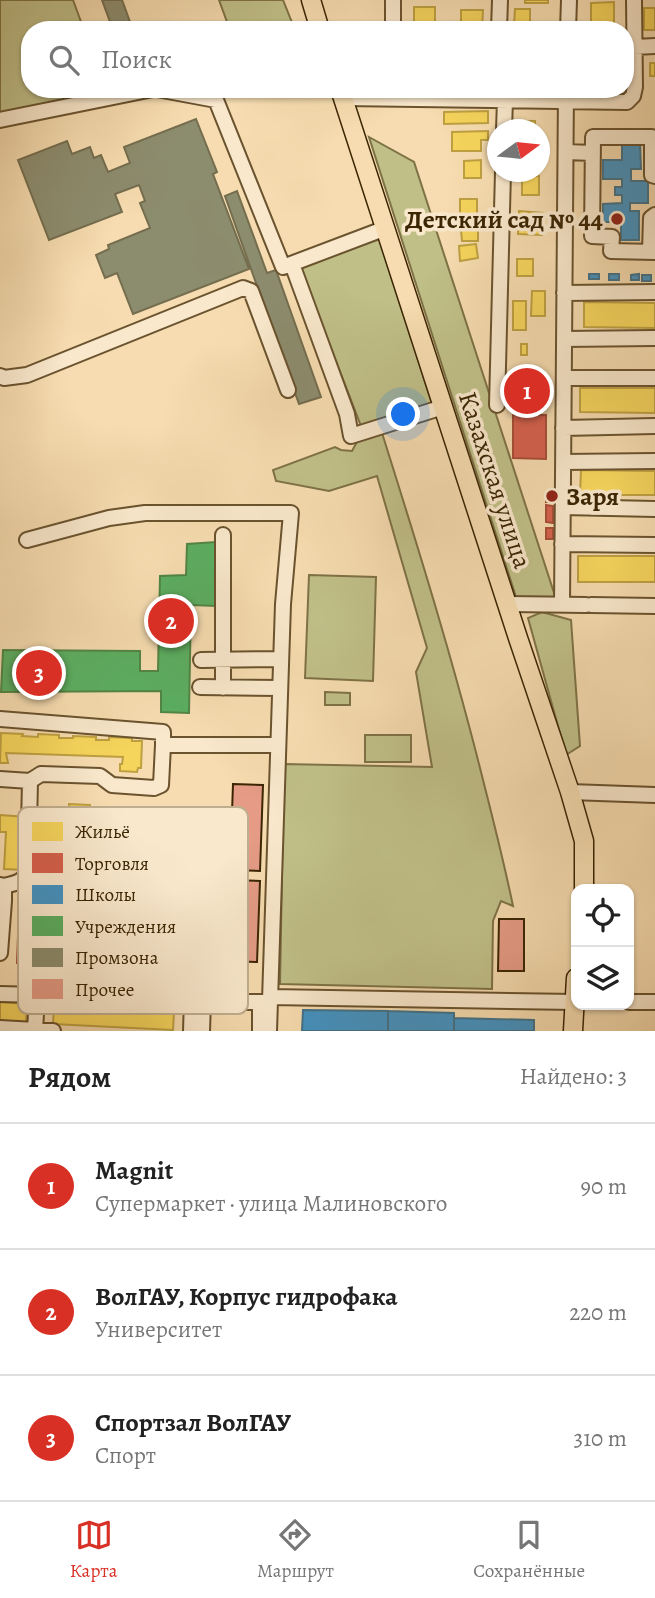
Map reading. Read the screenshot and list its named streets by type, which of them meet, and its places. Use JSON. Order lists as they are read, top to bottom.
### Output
{
  "streets": {
    "main road": ["Казахская улица"]
  },
  "places": ["Детский сад № 44", "Заря"],
  "legend": [
    "Жильё",
    "Торговля",
    "Школы",
    "Учреждения",
    "Промзона",
    "Прочее"
  ],
  "north": "right",
  "page": {
    "search": "Поиск",
    "pins": ["1", "2", "3"],
    "heading": ["Рядом", "Найдено: 3"],
    "list": [
      {
        "mark": "1",
        "name": "Magnit",
        "note": "Супермаркет · улица Малиновского",
        "value": "90 m"
      },
      {
        "mark": "2",
        "name": "ВолГАУ, Корпус гидрофака",
        "note": "Университет",
        "value": "220 m"
      },
      {
        "mark": "3",
        "name": "Спортзал ВолГАУ",
        "note": "Спорт",
        "value": "310 m"
      }
    ],
    "nav": ["Карта", "Маршрут", "Сохранённые"]
  }
}
